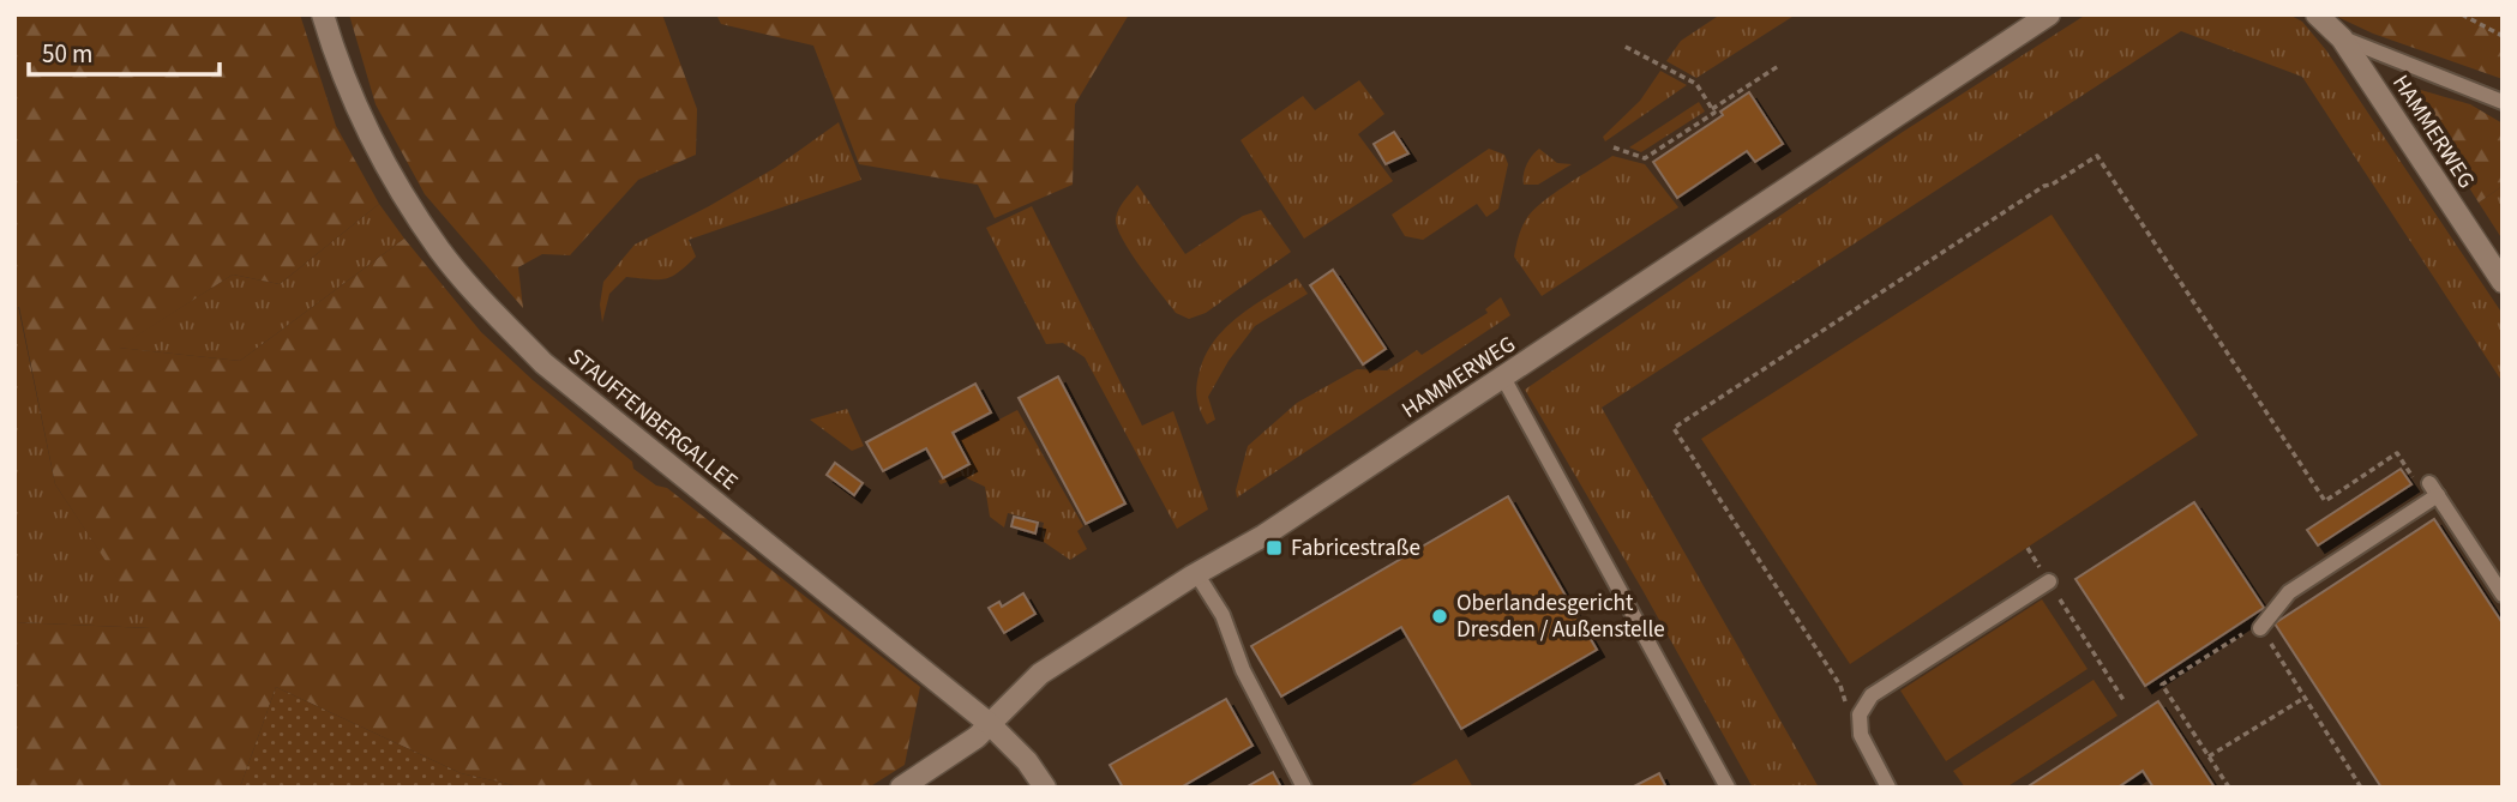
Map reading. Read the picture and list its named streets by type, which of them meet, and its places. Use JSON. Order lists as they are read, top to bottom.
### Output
{
  "streets": {
    "street": ["HAMMERWEG", "STAUFFENBERGALLEE"]
  },
  "crossings": [
    ["HAMMERWEG", "STAUFFENBERGALLEE"]
  ],
  "places": {
    "transit": ["Fabricestraße"],
    "other": ["Oberlandesgericht Dresden / Außenstelle"]
  },
  "scale_bar": "50 m"
}
